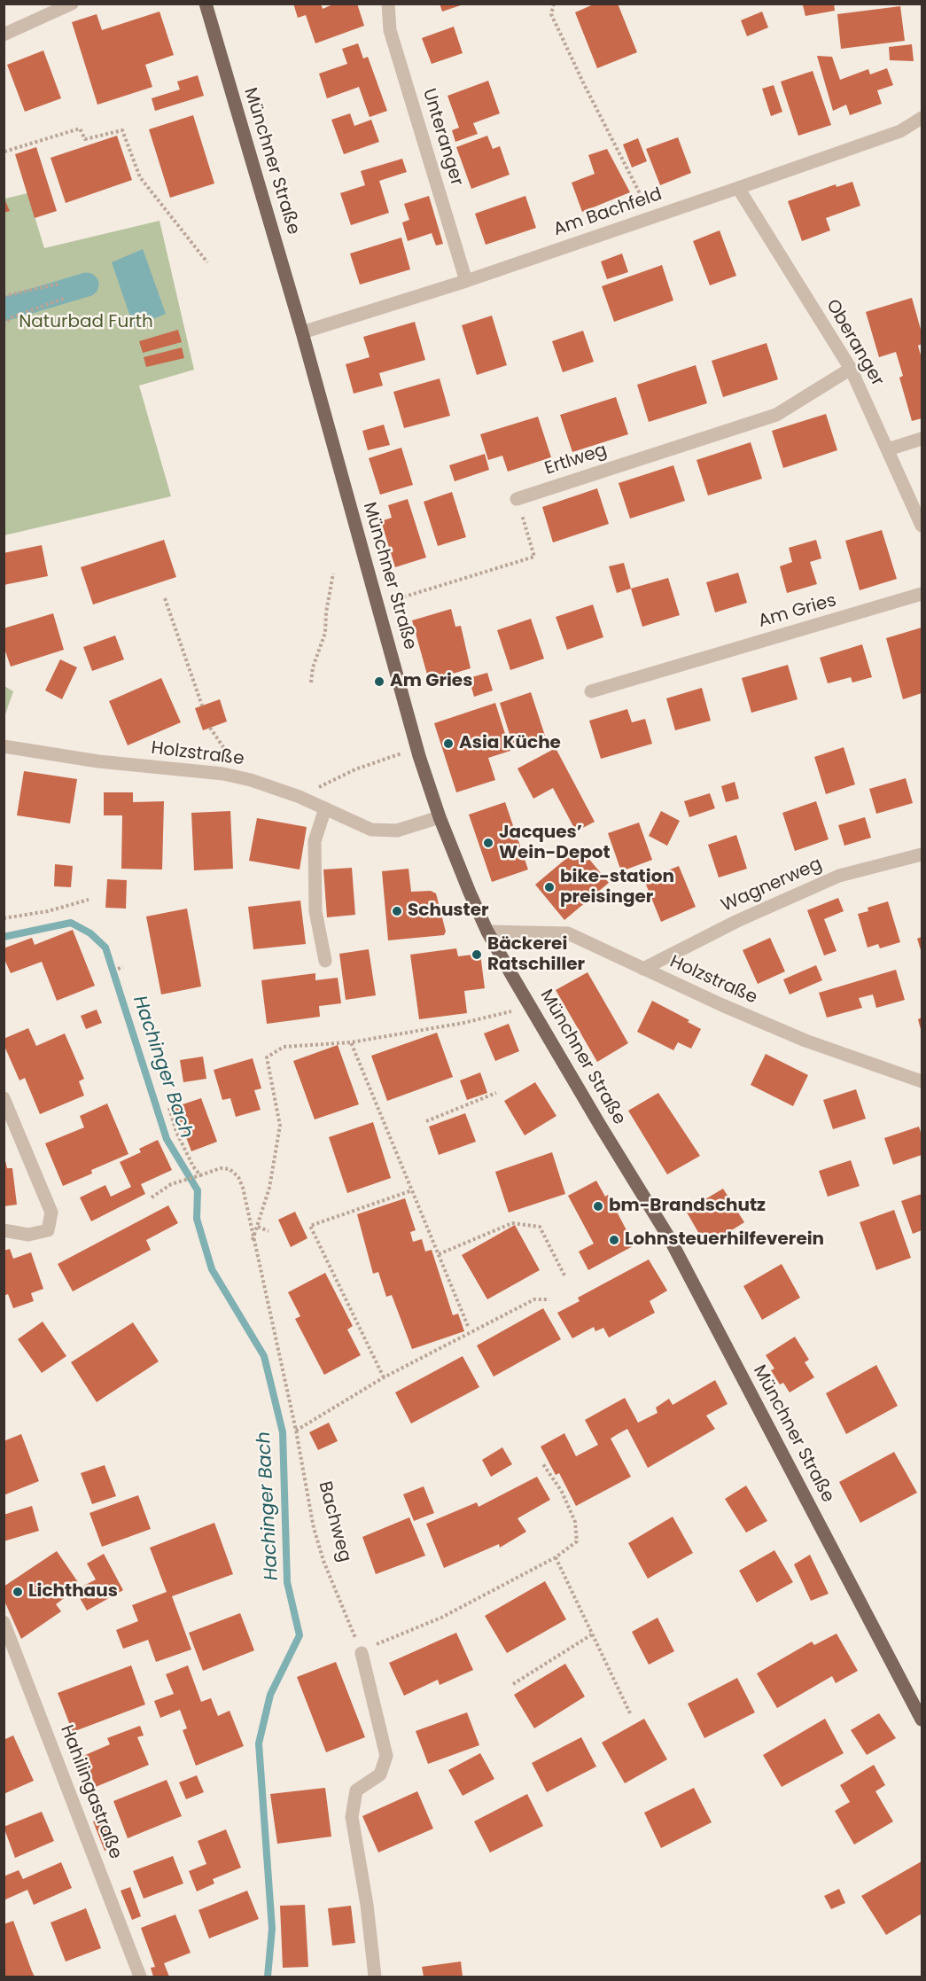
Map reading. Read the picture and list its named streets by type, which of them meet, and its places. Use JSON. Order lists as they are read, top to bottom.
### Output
{
  "streets": {
    "main road": ["Münchner Straße"],
    "street": [
      "Unteranger",
      "Am Bachfeld",
      "Oberanger",
      "Ertlweg",
      "Am Gries",
      "Holzstraße",
      "Wagnerweg",
      "Hahilingastraße"
    ],
    "path": ["Bachweg"]
  },
  "crossings": [
    ["Unteranger", "Am Bachfeld"],
    ["Münchner Straße", "Am Bachfeld"],
    ["Münchner Straße", "Holzstraße"],
    ["Am Bachfeld", "Oberanger"],
    ["Oberanger", "Ertlweg"],
    ["Holzstraße", "Wagnerweg"]
  ],
  "water": ["Hachinger Bach"],
  "parks": ["Naturbad Furth"],
  "places": [
    "Am Gries",
    "Asia Küche",
    "Jacques’ Wein-Depot",
    "bike-station preisinger",
    "Schuster",
    "Bäckerei Ratschiller",
    "bm-Brandschutz",
    "Lohnsteuerhilfeverein",
    "Lichthaus"
  ]
}
